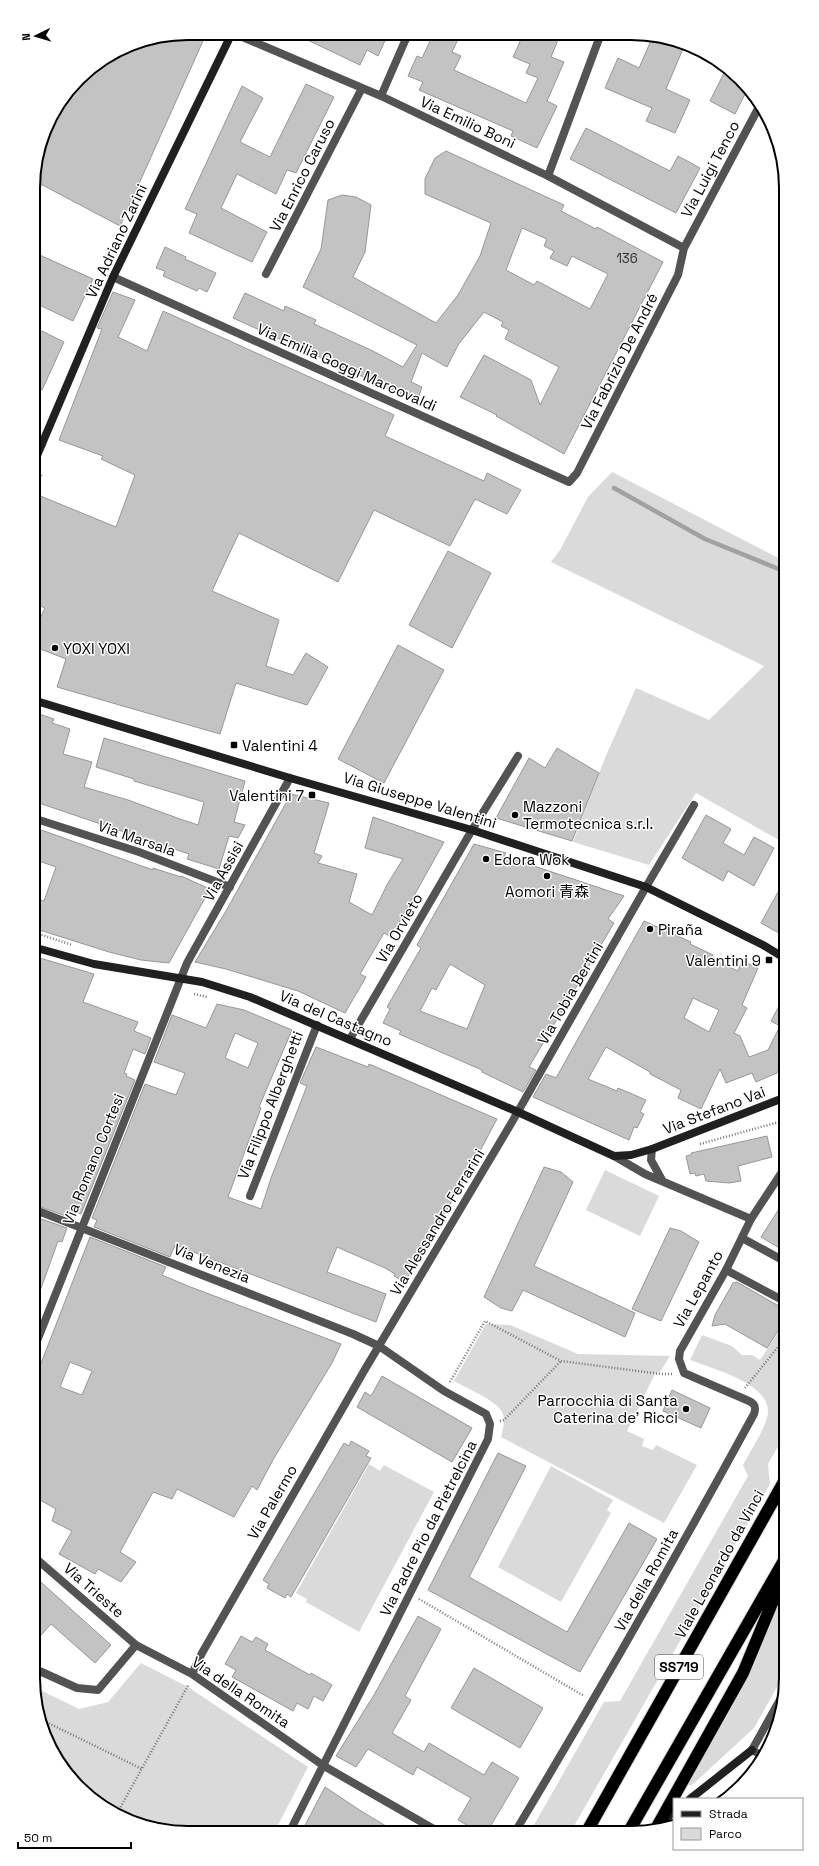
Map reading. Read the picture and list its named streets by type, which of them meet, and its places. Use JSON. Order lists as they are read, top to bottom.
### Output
{
  "streets": {
    "highway": ["Viale Leonardo da Vinci", "SS719"],
    "street": [
      "Via Emilio Boni",
      "Via Luigi Tenco",
      "Via Enrico Caruso",
      "Via Adriano Zarini",
      "Via Fabrizio De André",
      "Via Emilia Goggi Marcovaldi",
      "Via Giuseppe Valentini",
      "Via Marsala",
      "Via Assisi",
      "Via Orvieto",
      "Via Tobia Bertini",
      "Via del Castagno",
      "Via Filippo Alberghetti",
      "Via Stefano Vai",
      "Via Romano Cortesi",
      "Via Alessandro Ferrarini",
      "Via Venezia",
      "Via Lepanto",
      "Via Palermo",
      "Via Padre Pio da Pietrelcina",
      "Via della Romita",
      "Via Trieste"
    ]
  },
  "crossings": [
    ["Via Emilio Boni", "Via Luigi Tenco"],
    ["Via Emilio Boni", "Via Enrico Caruso"],
    ["Via Emilio Boni", "Via Fabrizio De André"],
    ["Via Luigi Tenco", "Via Fabrizio De André"],
    ["Via Adriano Zarini", "Via Emilia Goggi Marcovaldi"],
    ["Via Fabrizio De André", "Via Emilia Goggi Marcovaldi"],
    ["Via Giuseppe Valentini", "Via Assisi"],
    ["Via Giuseppe Valentini", "Via Orvieto"],
    ["Via Giuseppe Valentini", "Via Tobia Bertini"],
    ["Via Marsala", "Via Assisi"],
    ["Via Assisi", "Via del Castagno"],
    ["Via Assisi", "Via Romano Cortesi"],
    ["Via Orvieto", "Via del Castagno"],
    ["Via Tobia Bertini", "Via del Castagno"],
    ["Via Tobia Bertini", "Via Alessandro Ferrarini"],
    ["Via del Castagno", "Via Filippo Alberghetti"],
    ["Via del Castagno", "Via Stefano Vai"],
    ["Via del Castagno", "Via Romano Cortesi"],
    ["Via del Castagno", "Via Alessandro Ferrarini"],
    ["Via del Castagno", "Via Lepanto"],
    ["Via Romano Cortesi", "Via Venezia"],
    ["Via Alessandro Ferrarini", "Via Venezia"],
    ["Via Alessandro Ferrarini", "Via Palermo"],
    ["Via Venezia", "Via Palermo"],
    ["Via Lepanto", "Via della Romita"],
    ["Via Palermo", "Via della Romita"],
    ["Via Padre Pio da Pietrelcina", "Via della Romita"],
    ["Via della Romita", "Via Trieste"]
  ],
  "places": {
    "other": [
      "YOXI YOXI",
      "Mazzoni Termotecnica s.r.l.",
      "Edora Wok",
      "Aomori 青森",
      "Piraña",
      "Parrocchia di Santa Caterina de' Ricci"
    ],
    "transit": ["Valentini 4", "Valentini 7", "Valentini 9"]
  },
  "house_numbers": ["136"],
  "legend": ["Strada", "Parco"],
  "scale_bar": "50 m",
  "north": "left"
}
